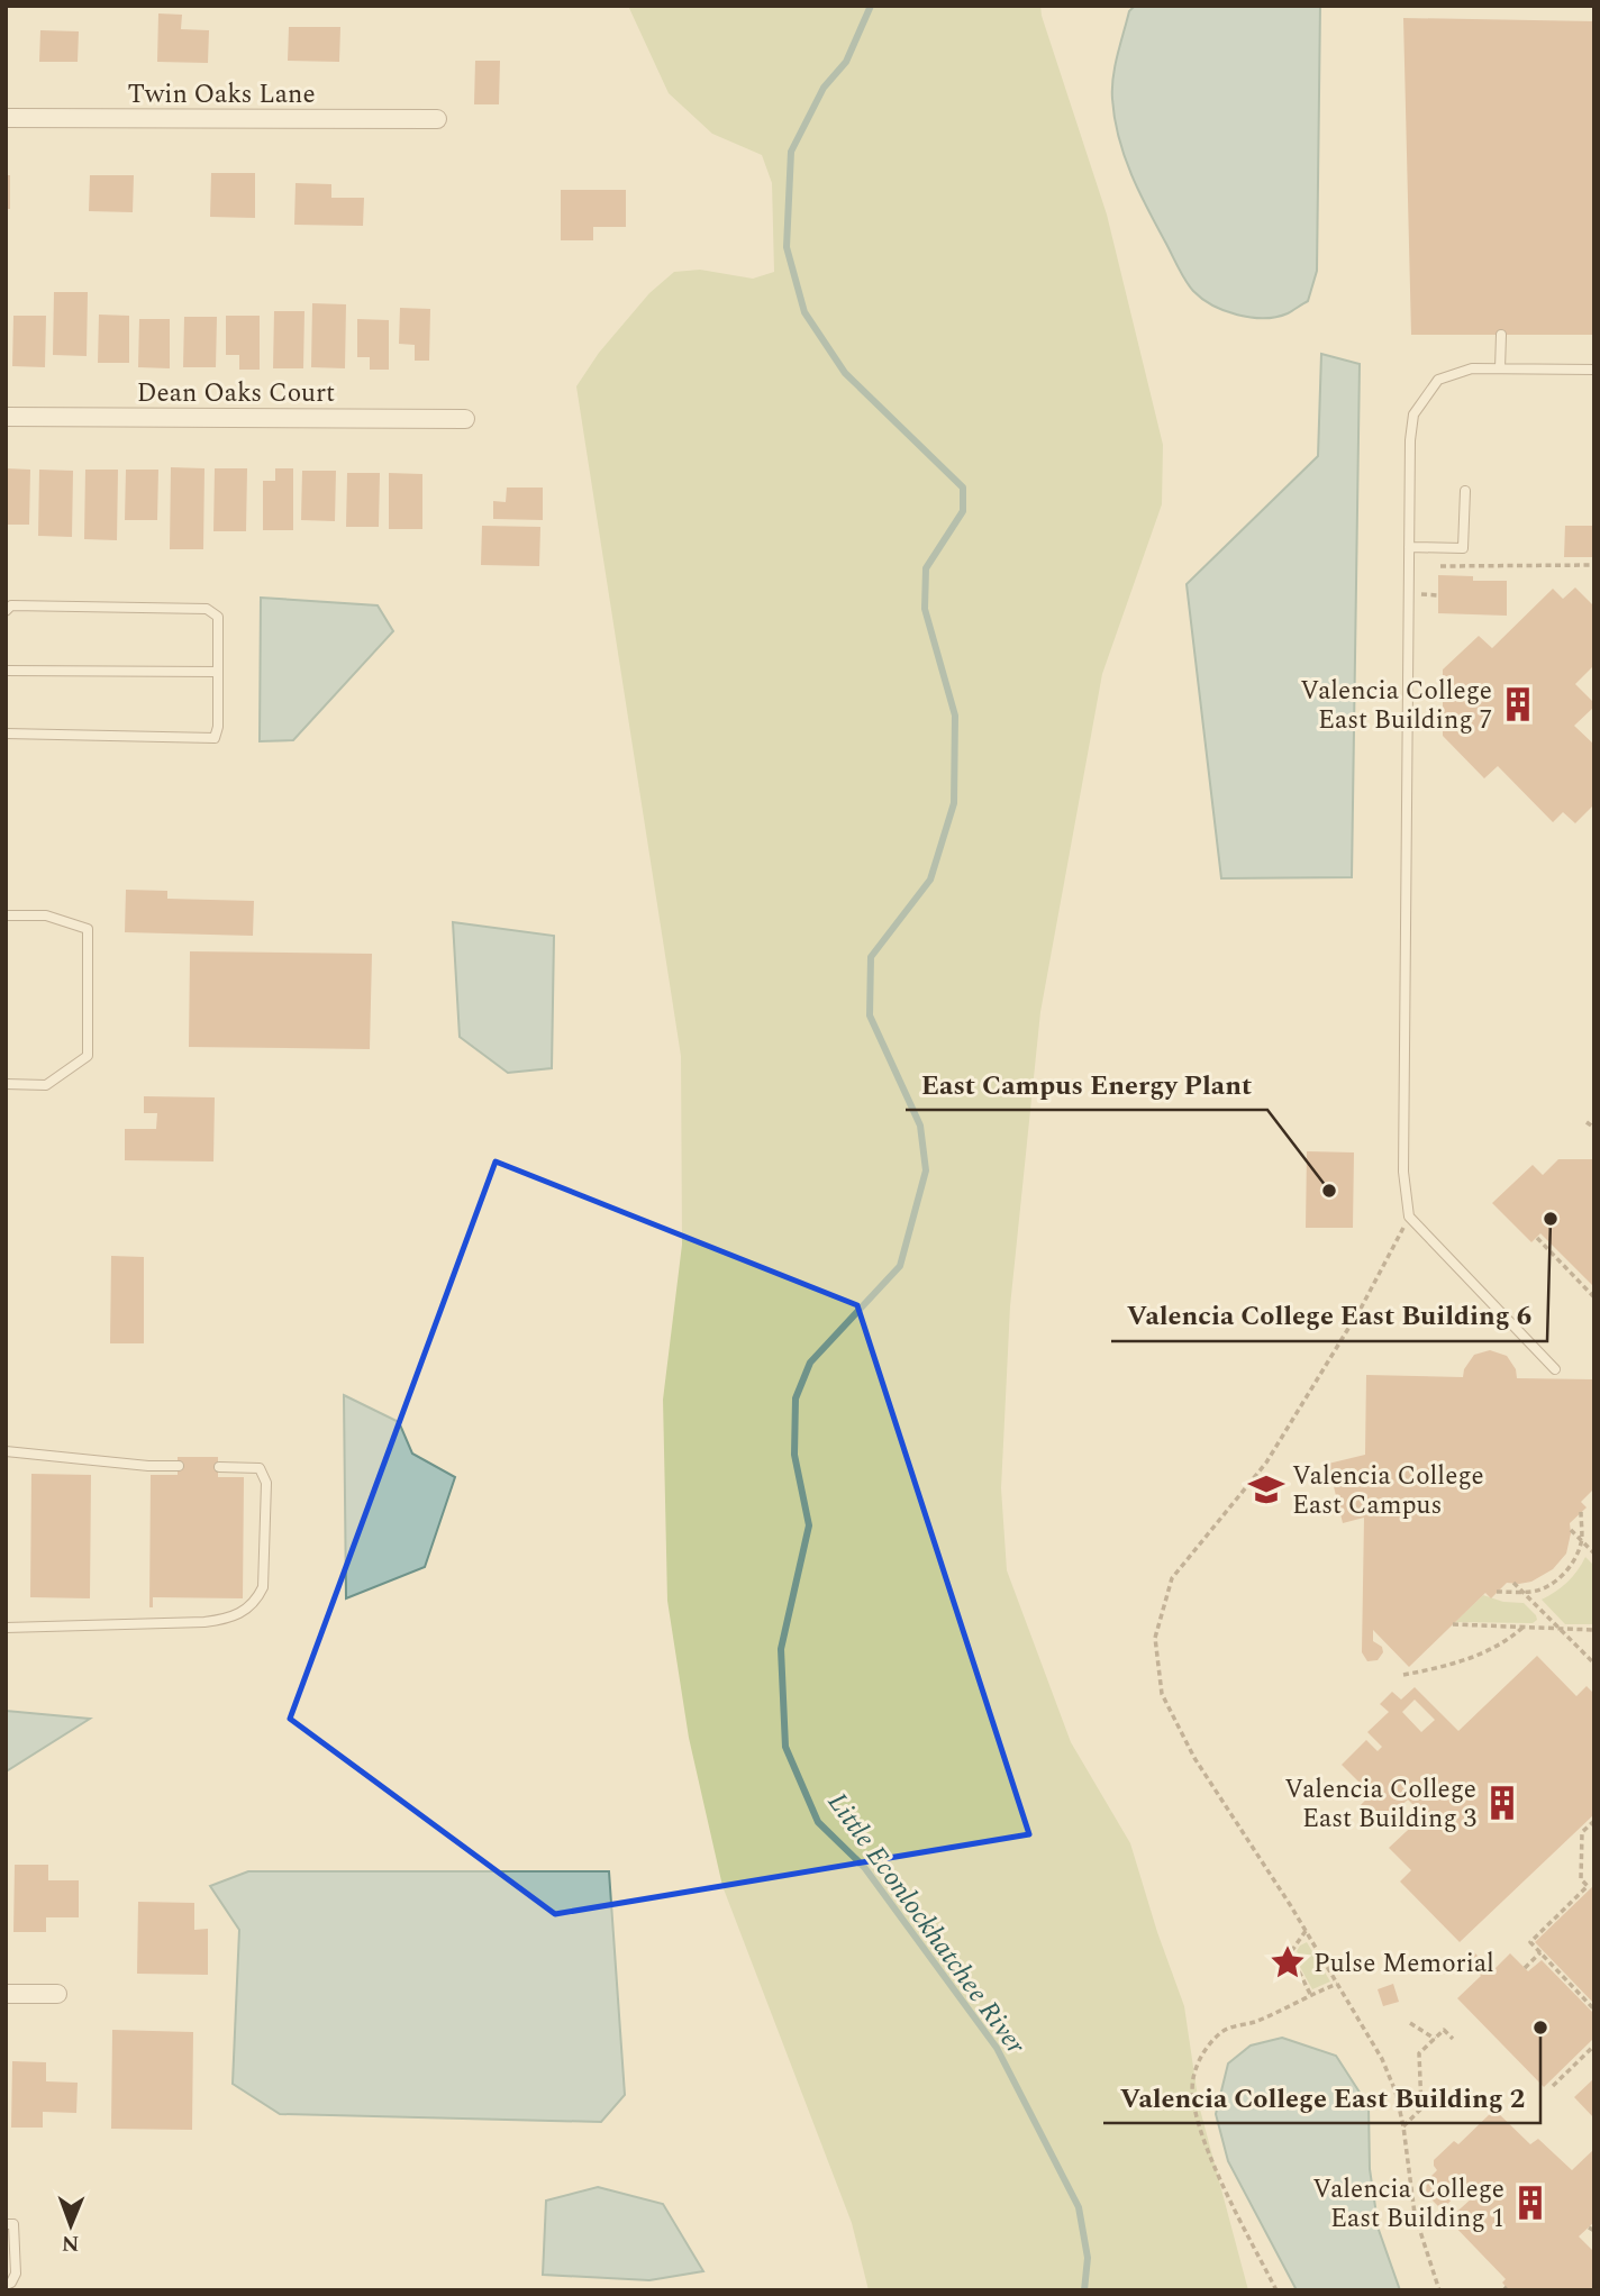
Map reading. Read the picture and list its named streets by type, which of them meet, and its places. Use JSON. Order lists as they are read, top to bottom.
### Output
{
  "streets": {
    "street": ["Twin Oaks Lane", "Dean Oaks Court"]
  },
  "water": ["Little Econlockhatchee River"],
  "places": {
    "building": ["Valencia College East Building 7", "Valencia College East Building 3", "Valencia College East Building 1"],
    "other": ["East Campus Energy Plant", "Valencia College East Building 6", "Valencia College East Building 2"],
    "school or university": ["Valencia College East Campus"],
    "place": ["Pulse Memorial"]
  },
  "north": "bottom"
}
